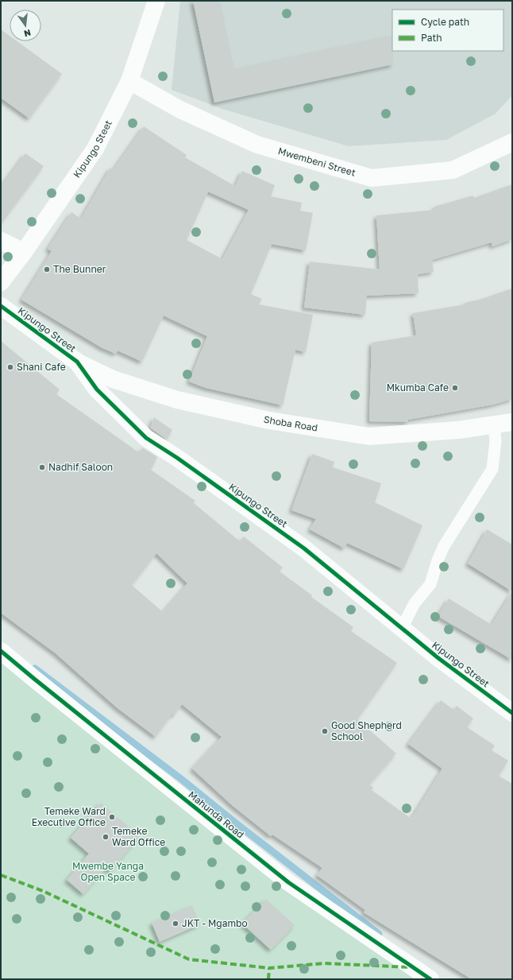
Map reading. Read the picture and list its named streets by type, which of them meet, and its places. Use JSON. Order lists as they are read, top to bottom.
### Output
{
  "streets": {
    "street": [
      "Kipungo Steet",
      "Mwembeni Street",
      "Kipungo Street",
      "Shoba Road",
      "Mahunda Road"
    ]
  },
  "crossings": [
    ["Kipungo Steet", "Mwembeni Street"],
    ["Kipungo Street", "Shoba Road"]
  ],
  "parks": ["Mwembe Yanga Open Space"],
  "places": [
    "The Bunner",
    "Shani Cafe",
    "Mkumba Cafe",
    "Nadhif Saloon",
    "Good Shepherd School",
    "Temeke Ward Executive Office",
    "Temeke Ward Office",
    "JKT - Mgambo"
  ],
  "legend": ["Cycle path", "Path"],
  "north": "bottom"
}
